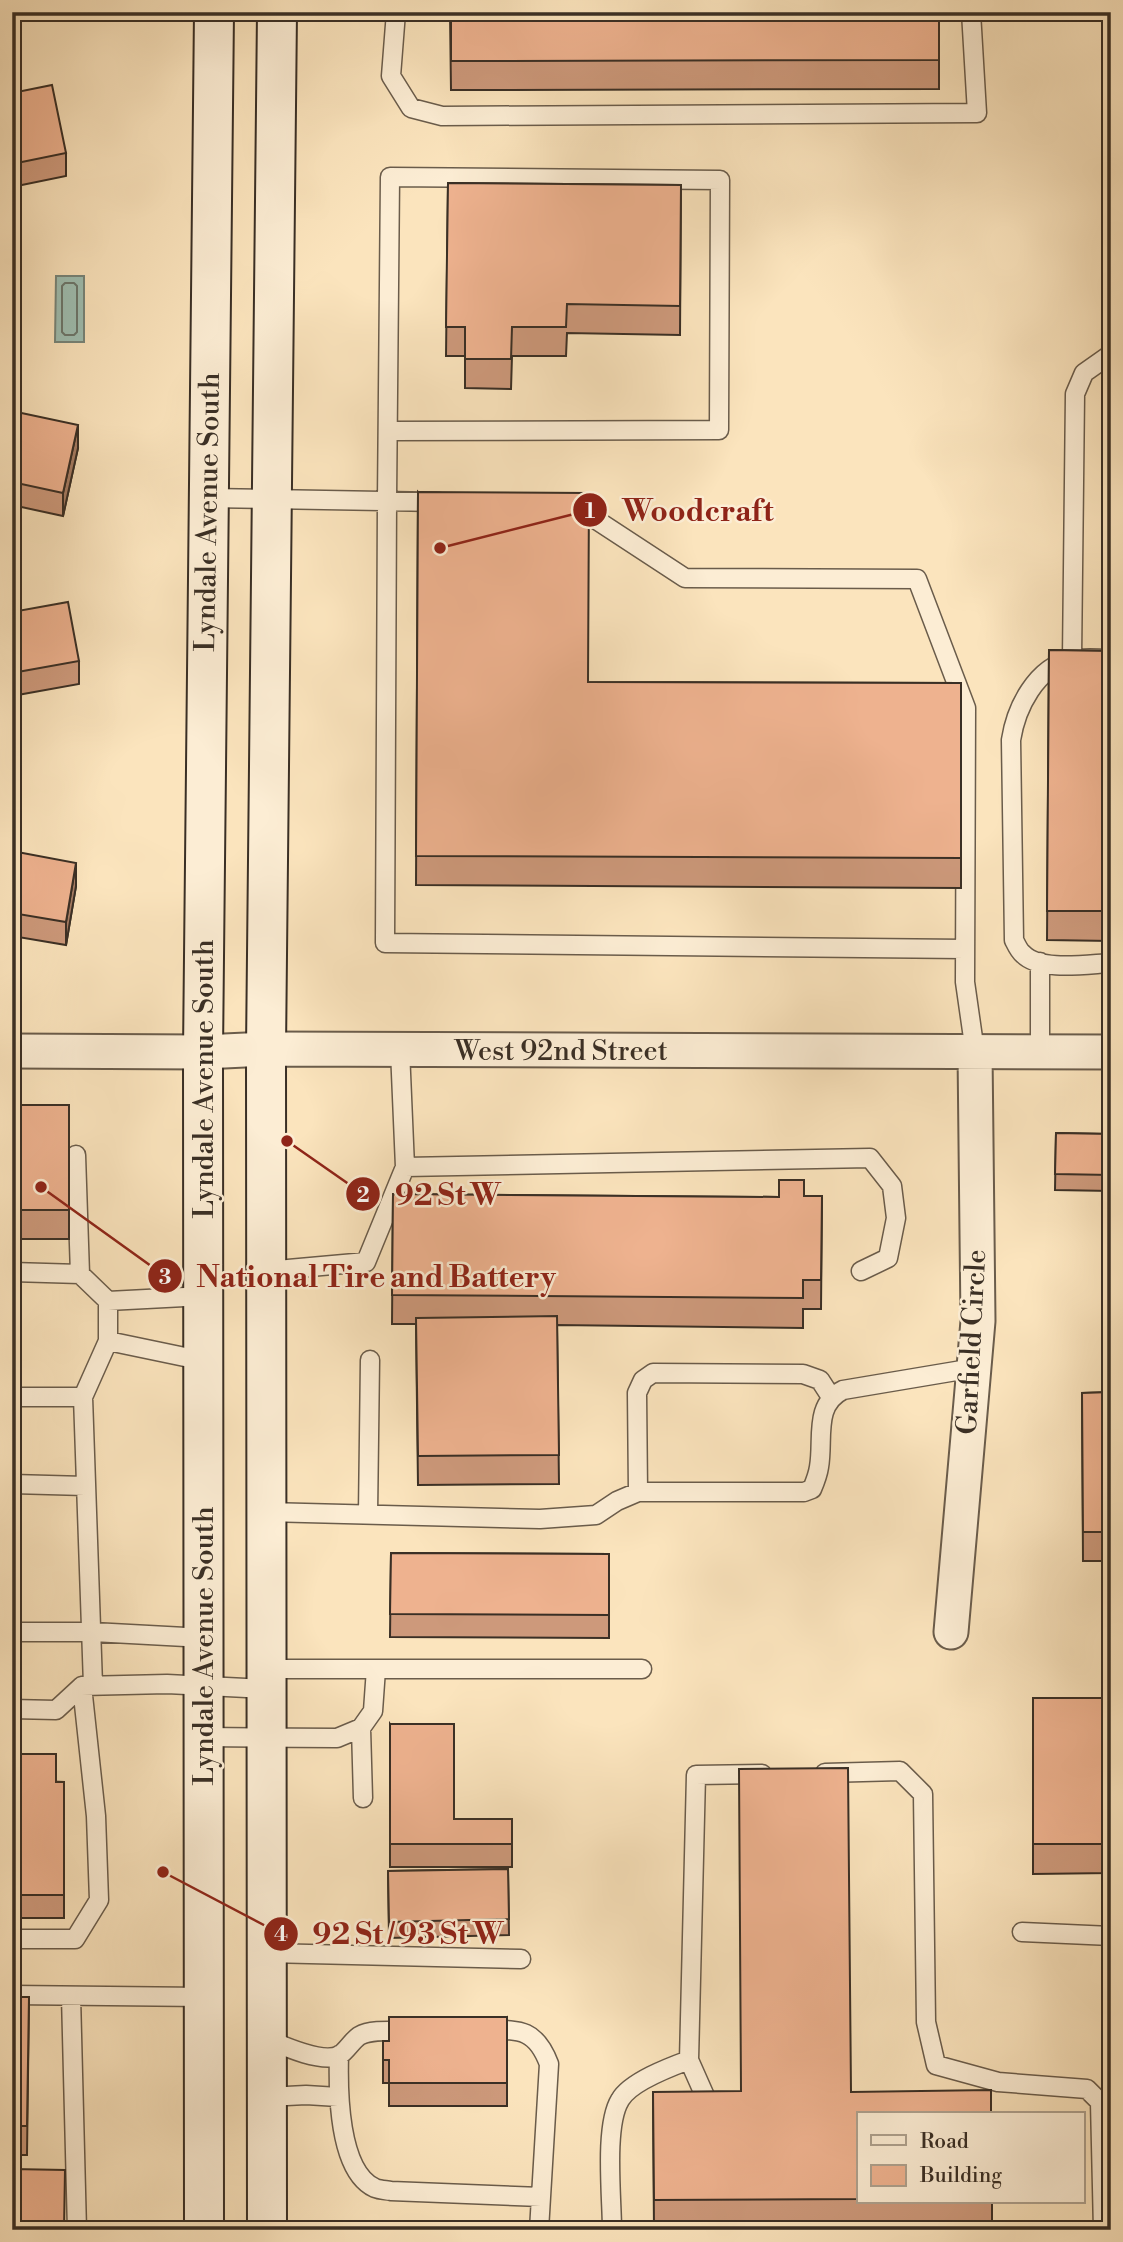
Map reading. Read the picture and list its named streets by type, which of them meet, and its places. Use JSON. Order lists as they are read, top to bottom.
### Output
{
  "streets": {
    "main road": ["Lyndale Avenue South"],
    "street": ["West 92nd Street", "Garfield Circle"]
  },
  "crossings": [
    ["Lyndale Avenue South", "West 92nd Street"],
    ["West 92nd Street", "Garfield Circle"]
  ],
  "places": [
    "Woodcraft",
    "92 St W",
    "National Tire and Battery",
    "92 St / 93 St W"
  ],
  "legend": ["Road", "Building"]
}
